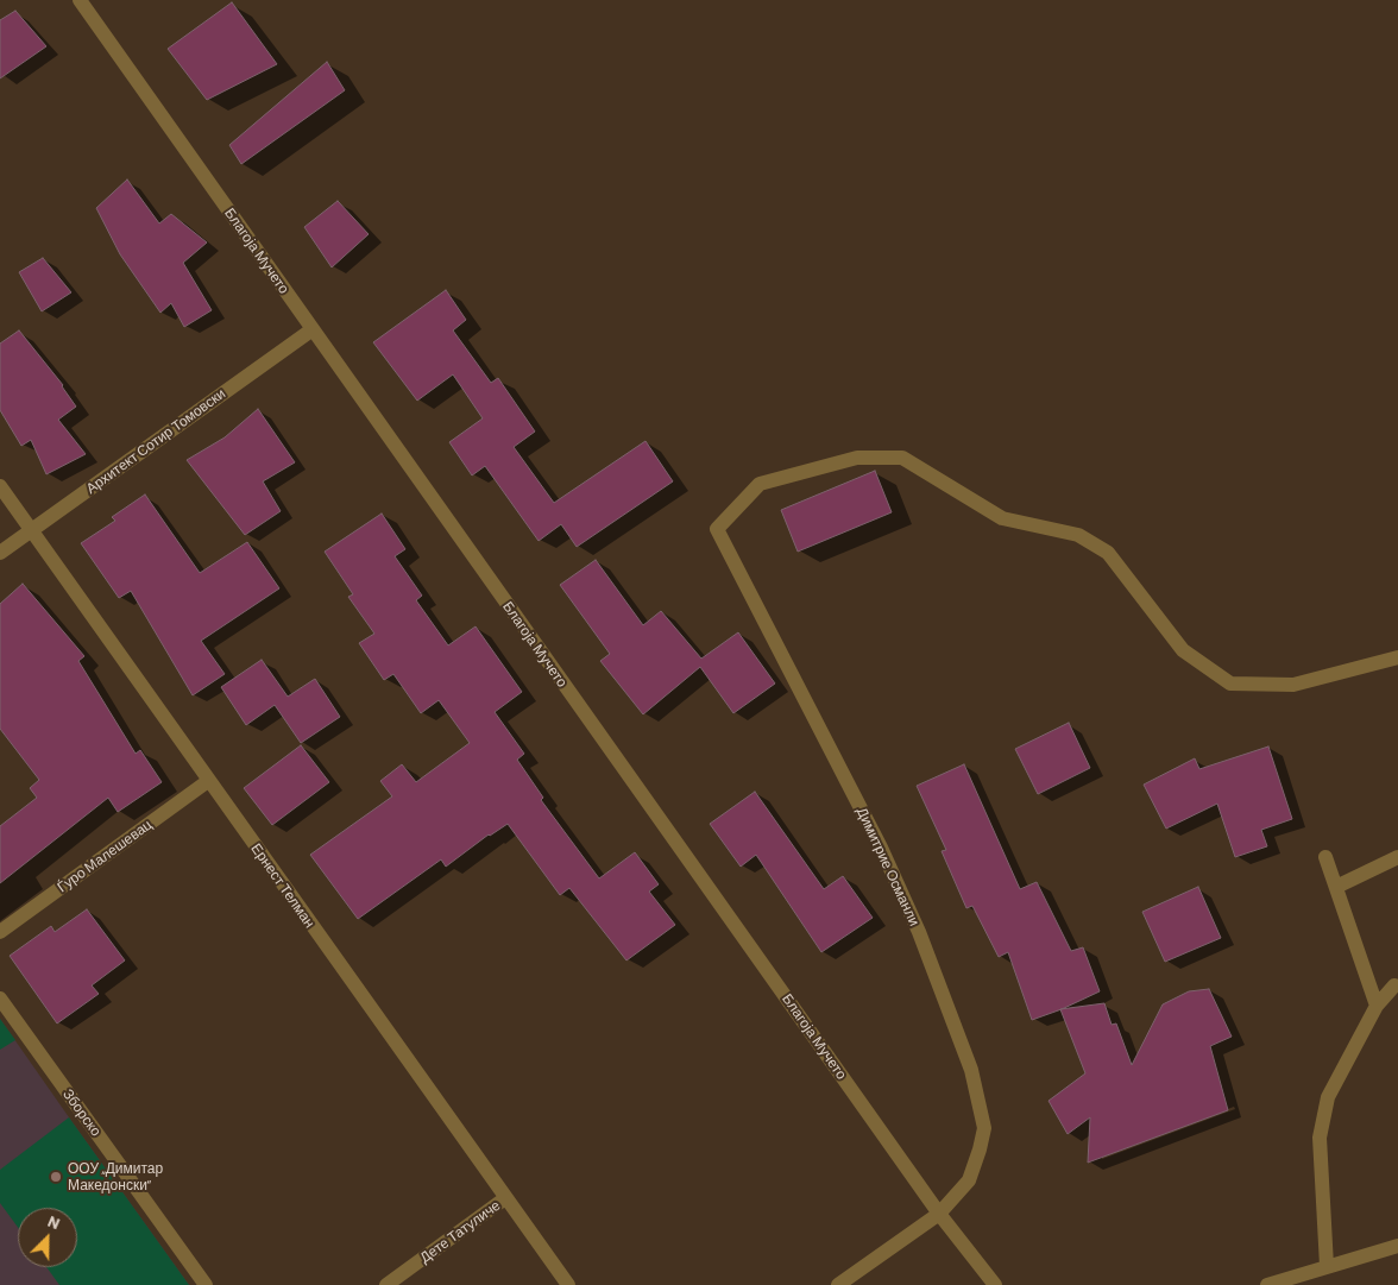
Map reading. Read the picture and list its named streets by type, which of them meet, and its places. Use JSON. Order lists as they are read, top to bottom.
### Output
{
  "streets": {
    "street": [
      "Благоја Мучето",
      "Архитект Сотир Томовски",
      "Ѓуро Малешевац",
      "Димитрие Османли",
      "Ернест Телман",
      "Зборско",
      "Дете Татуличе"
    ]
  },
  "crossings": [
    ["Благоја Мучето", "Архитект Сотир Томовски"],
    ["Благоја Мучето", "Димитрие Османли"],
    ["Архитект Сотир Томовски", "Ернест Телман"],
    ["Ѓуро Малешевац", "Ернест Телман"],
    ["Ернест Телман", "Дете Татуличе"]
  ],
  "places": ["ООУ „Димитар Македонски“"],
  "north": "top right"
}
